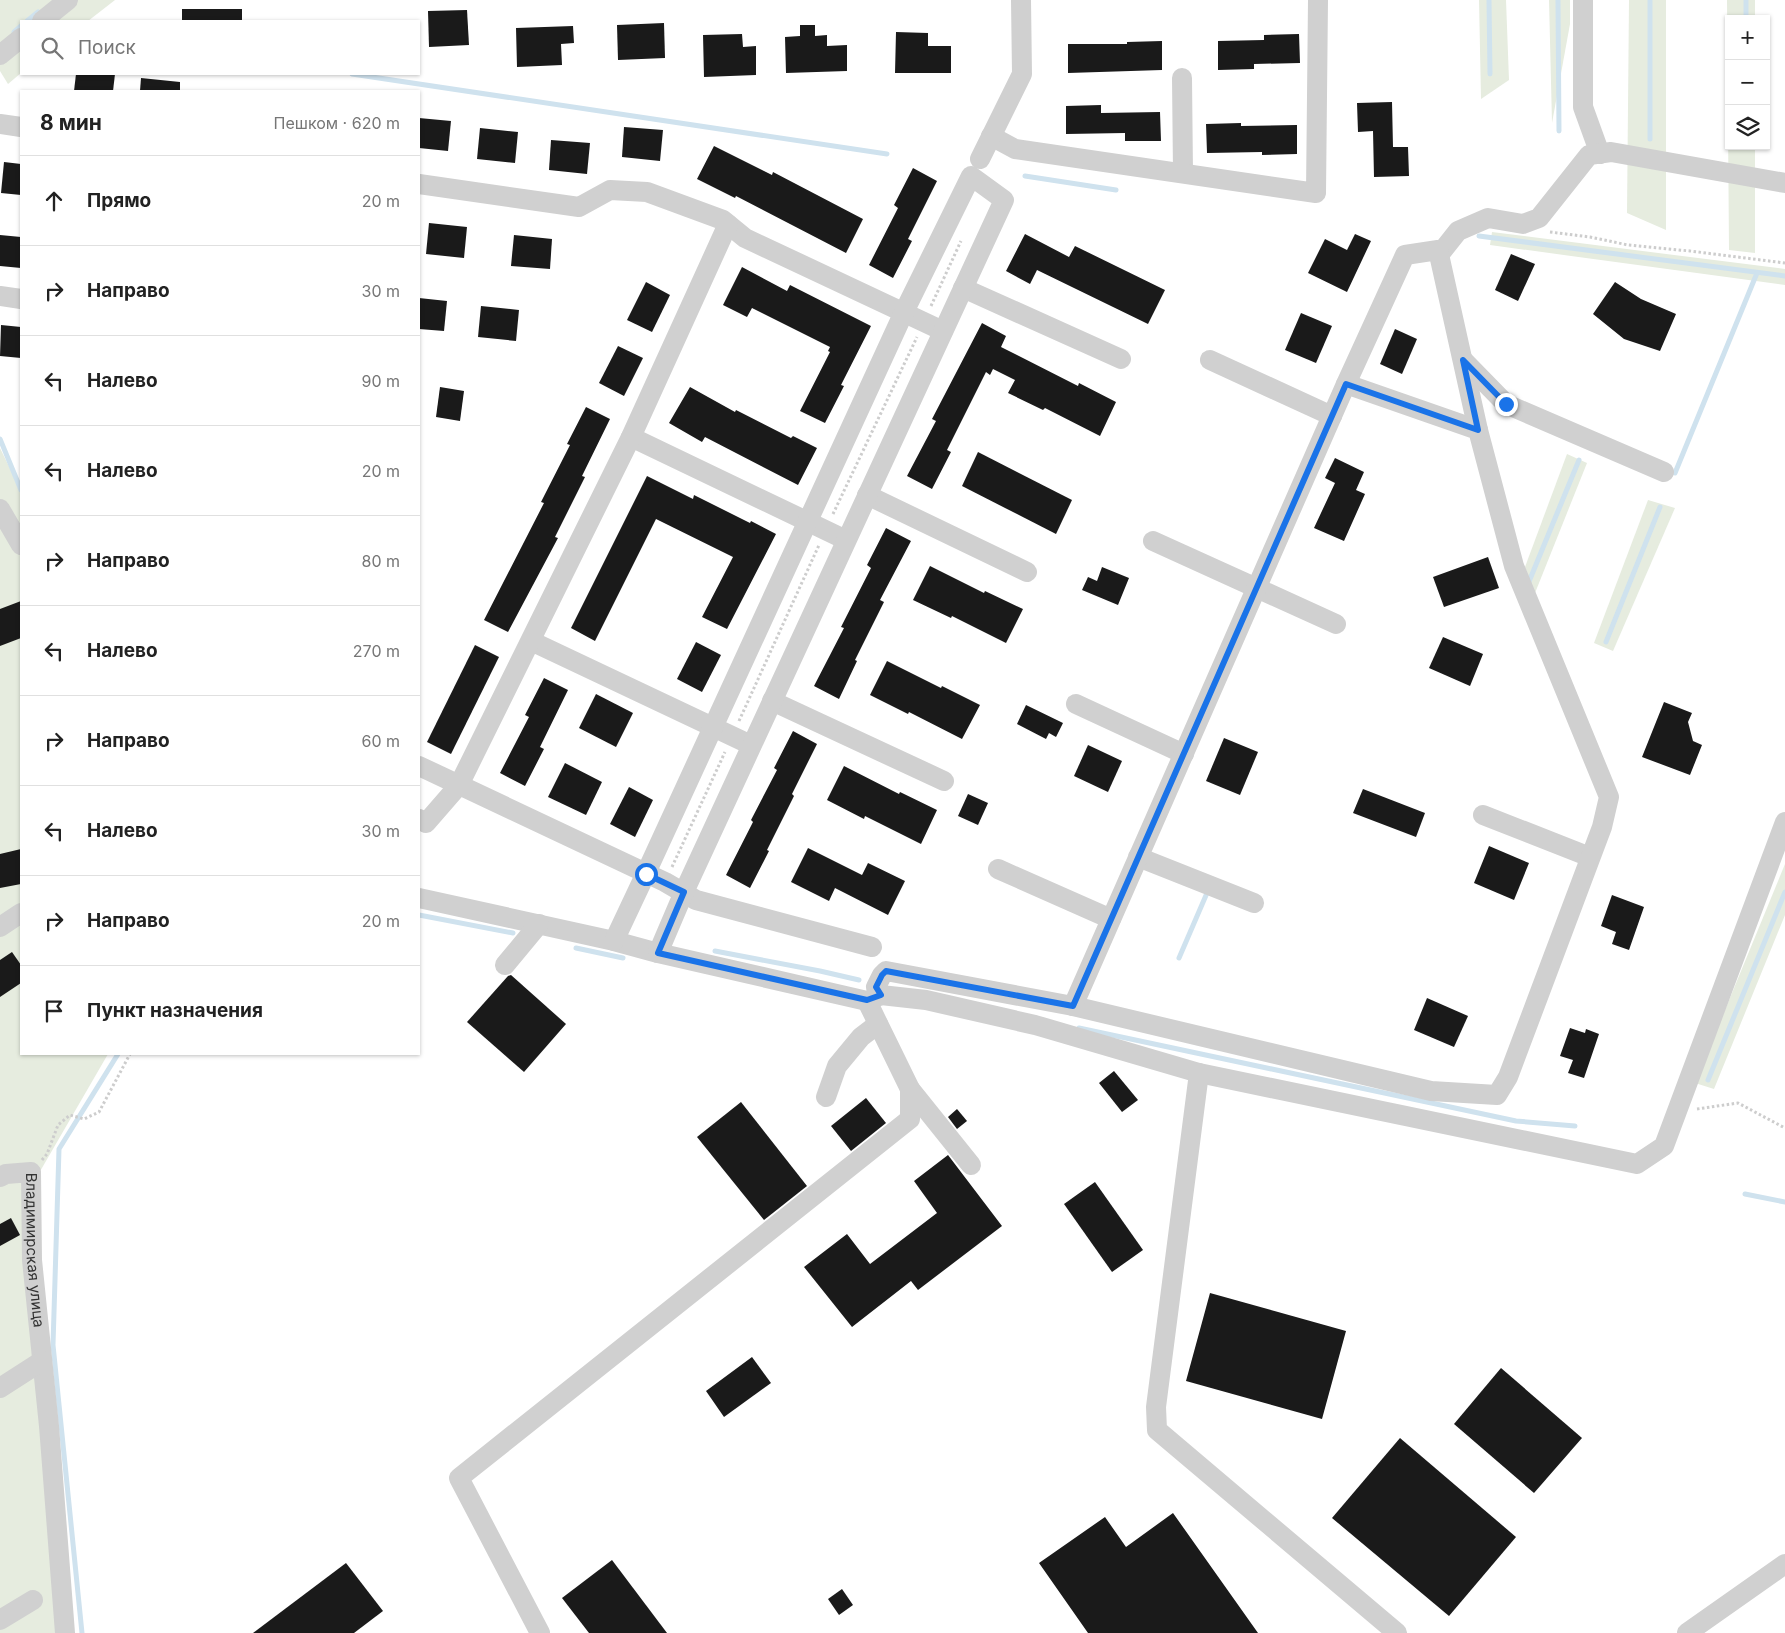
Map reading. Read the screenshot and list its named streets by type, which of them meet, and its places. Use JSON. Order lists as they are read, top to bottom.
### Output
{
  "streets": {
    "street": ["Владимирская улица"]
  },
  "page": {
    "map_buttons": ["+", "−"],
    "search": "Поиск",
    "heading": ["8 мин", "Пешком · 620 m"],
    "list": [
      ["Прямо", "20 m"],
      ["Направо", "30 m"],
      ["Налево", "90 m"],
      ["Налево", "20 m"],
      ["Направо", "80 m"],
      ["Налево", "270 m"],
      ["Направо", "60 m"],
      ["Налево", "30 m"],
      ["Направо", "20 m"],
      "Пункт назначения"
    ]
  }
}
